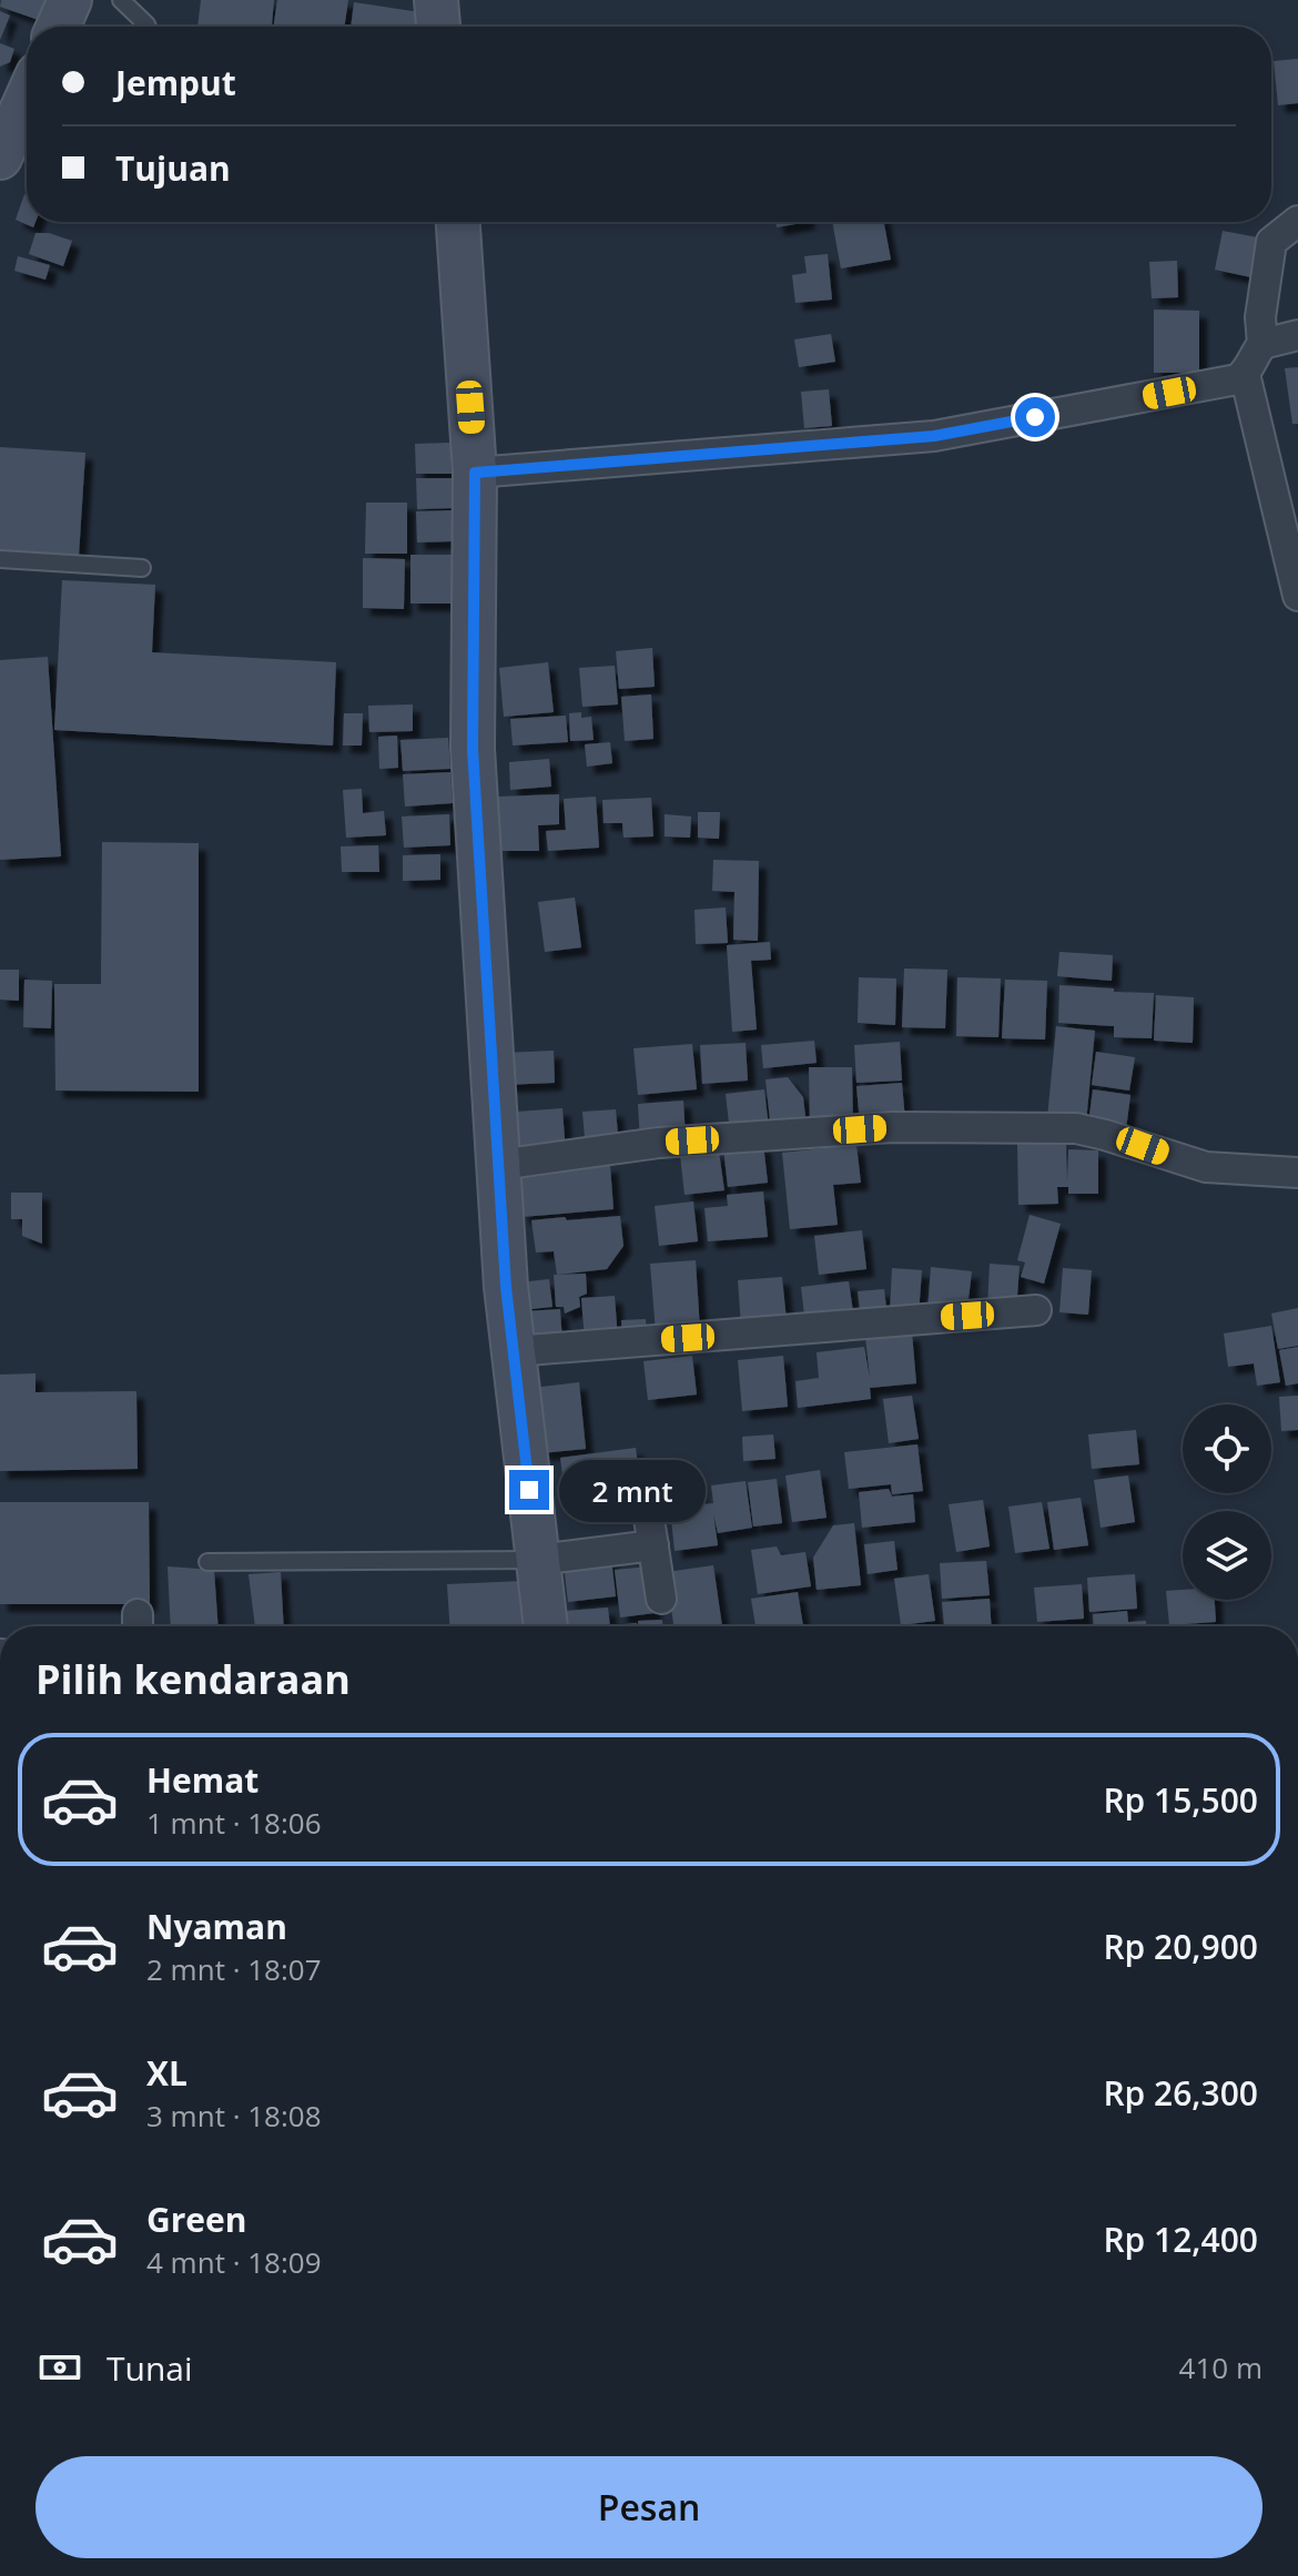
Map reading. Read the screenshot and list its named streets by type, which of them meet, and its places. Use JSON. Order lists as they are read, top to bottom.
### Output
{
  "page": {
    "banner": ["Jemput", "Tujuan"],
    "bubble": "2 mnt",
    "heading": "Pilih kendaraan",
    "list": [
      {
        "name": "Hemat",
        "note": "1 mnt · 18:06",
        "value": "Rp 15,500"
      },
      {
        "name": "Nyaman",
        "note": "2 mnt · 18:07",
        "value": "Rp 20,900"
      },
      {
        "name": "XL",
        "note": "3 mnt · 18:08",
        "value": "Rp 26,300"
      },
      {
        "name": "Green",
        "note": "4 mnt · 18:09",
        "value": "Rp 12,400"
      }
    ],
    "pay": ["Tunai", "410 m"],
    "buttons": "Pesan"
  }
}
